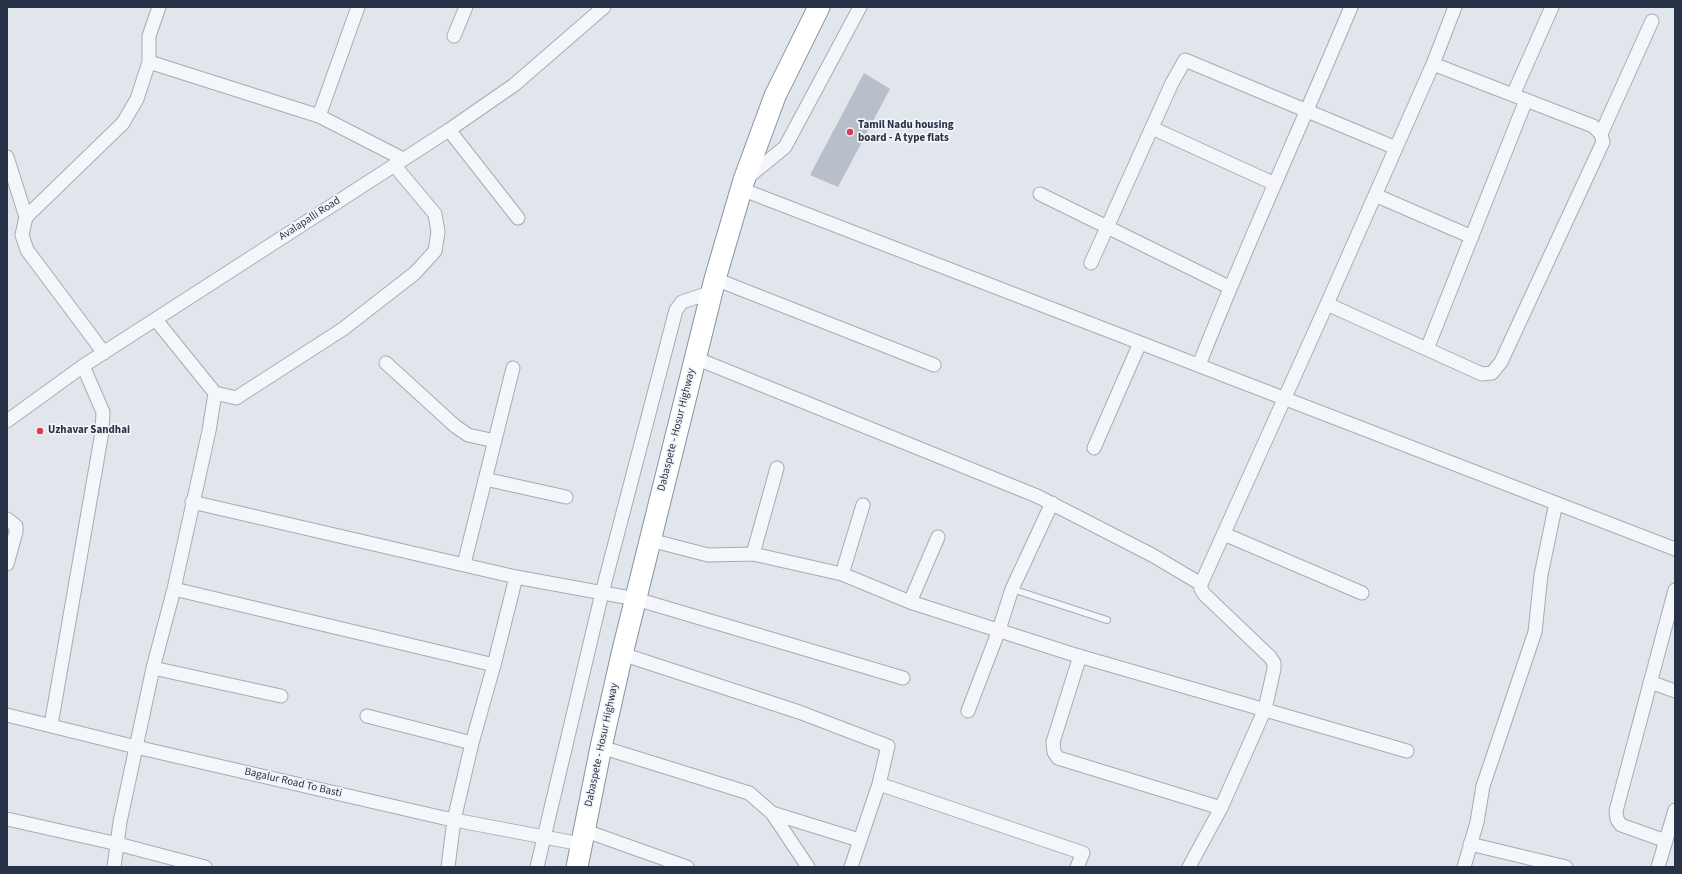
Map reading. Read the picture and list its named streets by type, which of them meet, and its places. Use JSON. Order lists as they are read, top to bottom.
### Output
{
  "streets": {
    "highway": ["Dabaspete - Hosur Highway"],
    "street": ["Avalapalli Road", "Bagalur Road To Basti"]
  },
  "crossings": [
    ["Dabaspete - Hosur Highway", "Bagalur Road To Basti"]
  ],
  "places": ["Tamil Nadu housing board - A type flats", "Uzhavar Sandhai"]
}
